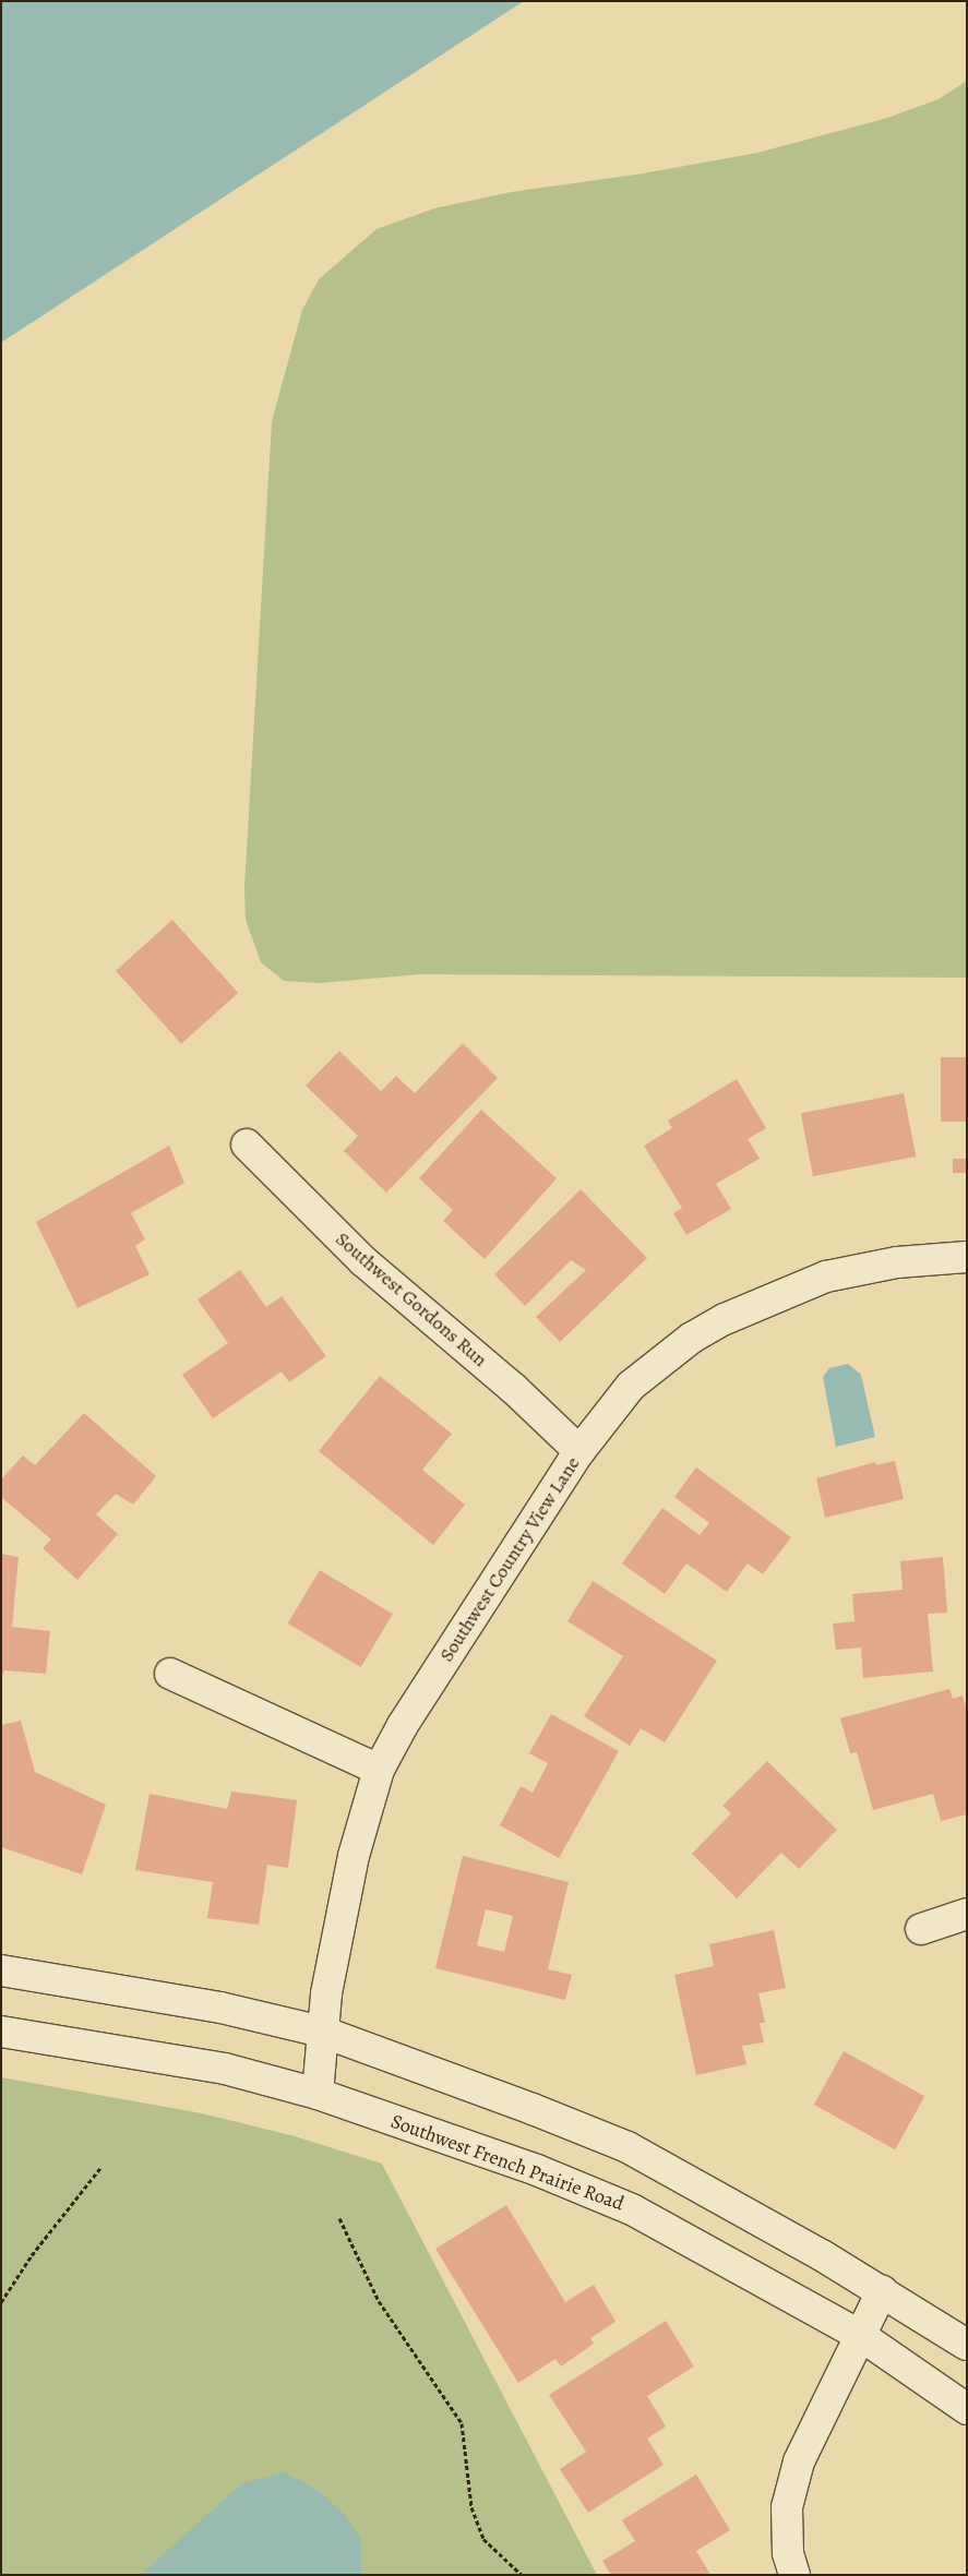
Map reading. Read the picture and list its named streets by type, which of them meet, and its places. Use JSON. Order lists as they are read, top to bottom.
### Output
{
  "streets": {
    "street": ["Southwest Gordons Run", "Southwest Country View Lane", "Southwest French Prairie Road"]
  },
  "crossings": [
    ["Southwest Gordons Run", "Southwest Country View Lane"],
    ["Southwest Country View Lane", "Southwest French Prairie Road"]
  ]
}
